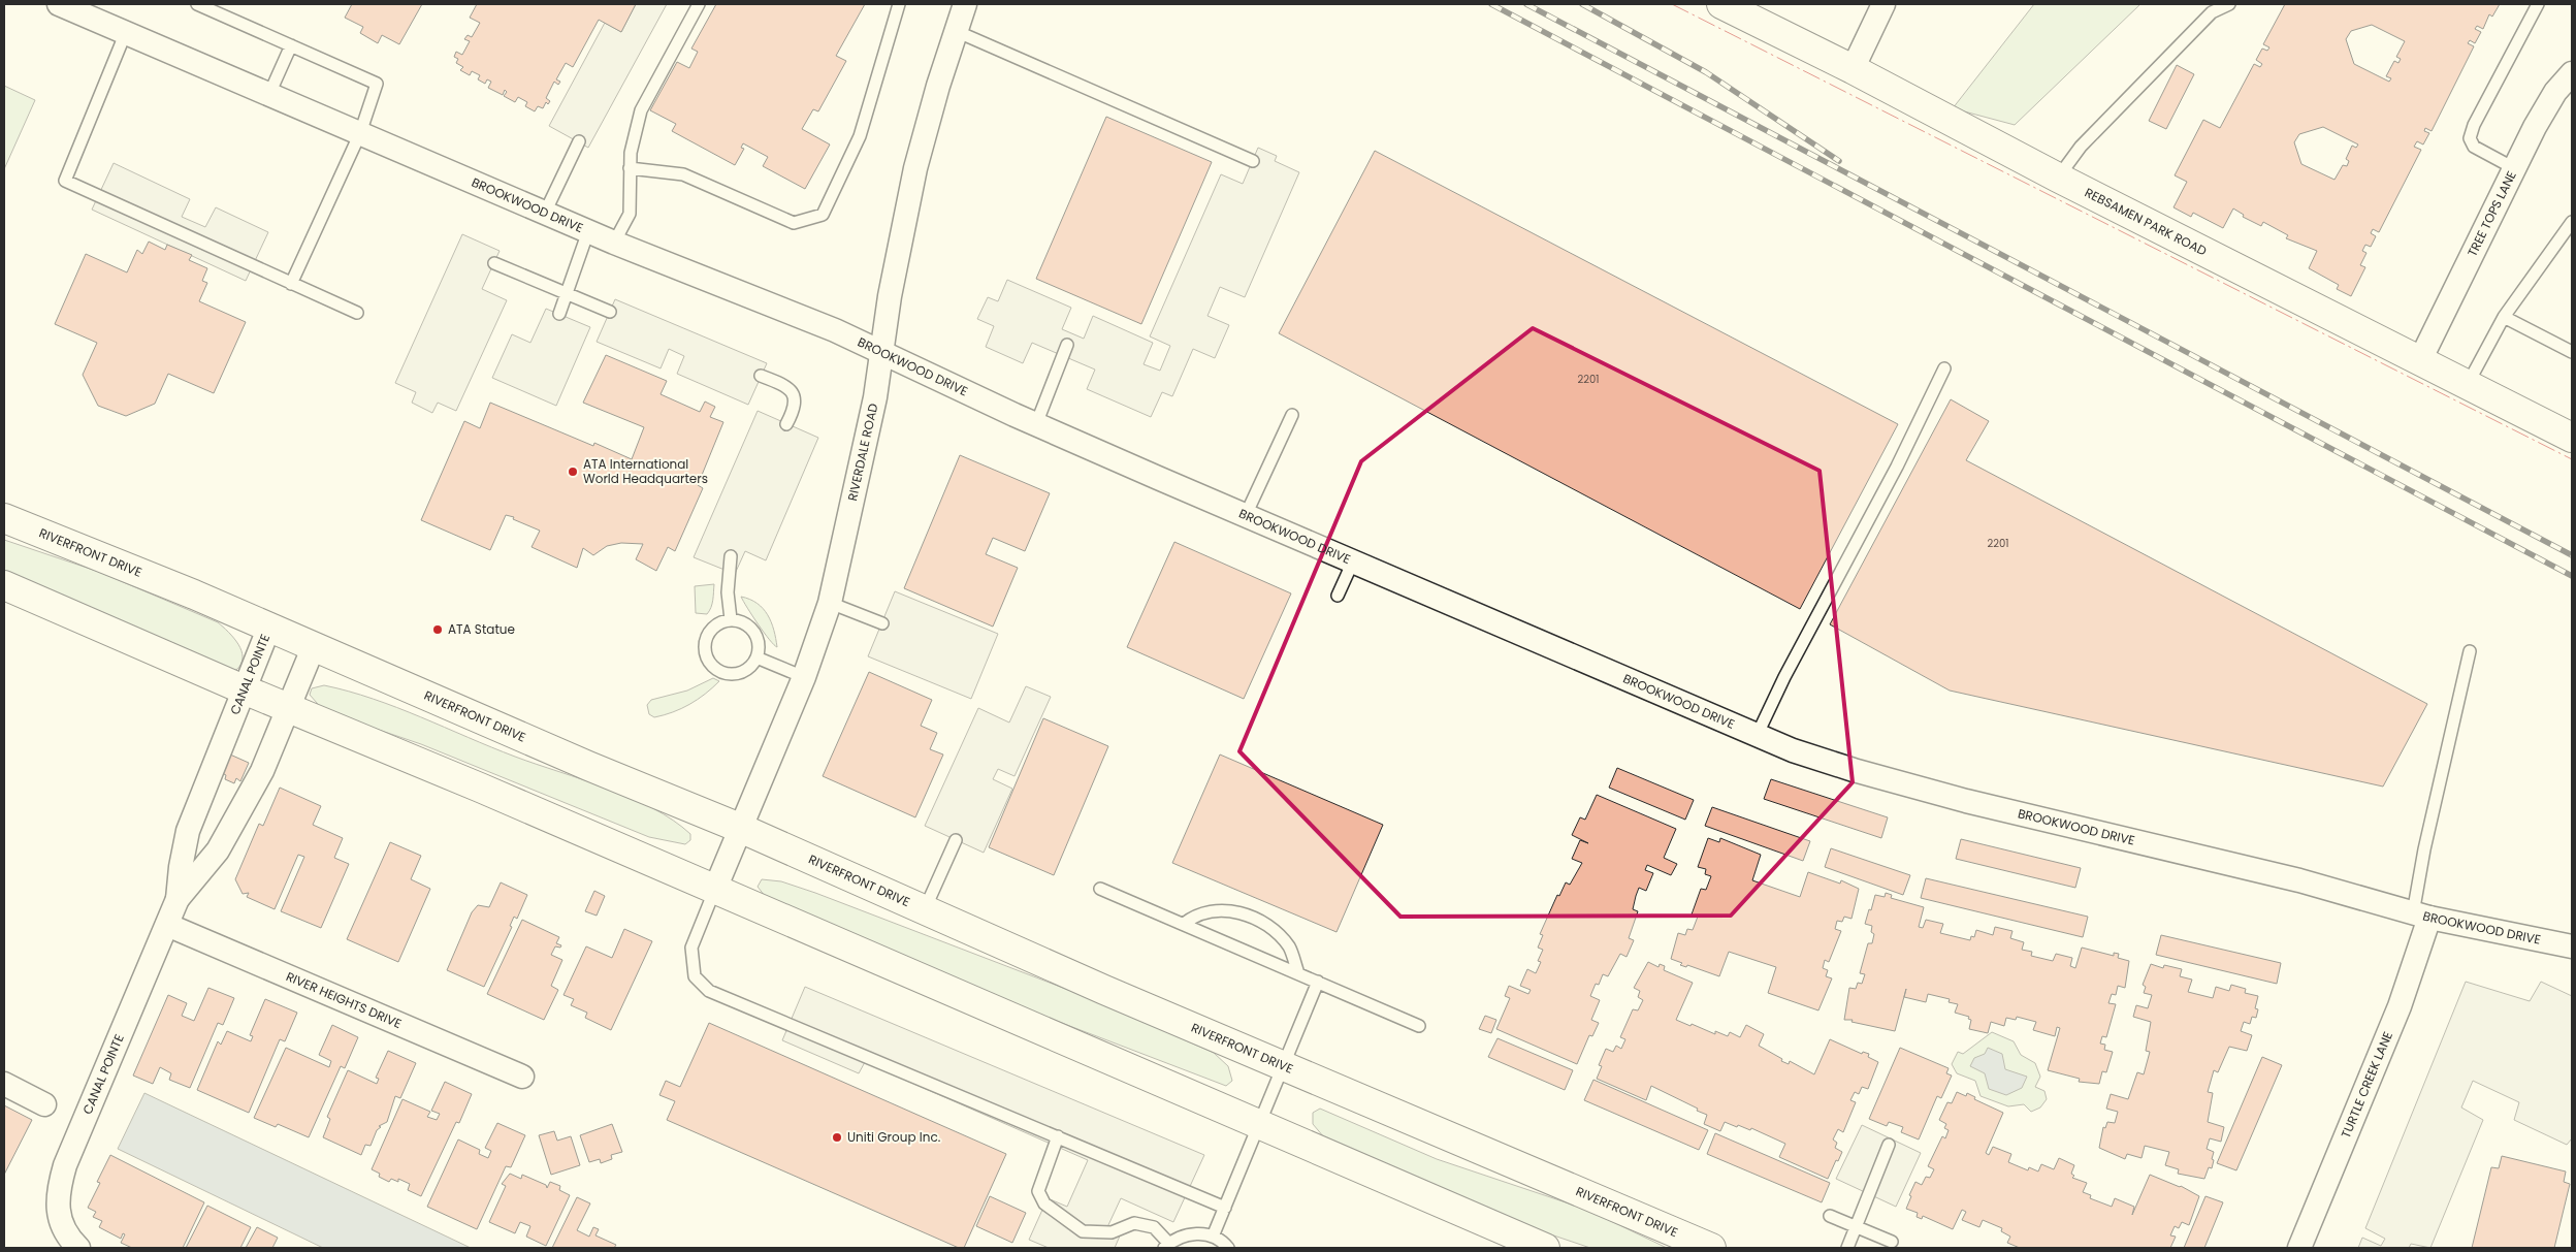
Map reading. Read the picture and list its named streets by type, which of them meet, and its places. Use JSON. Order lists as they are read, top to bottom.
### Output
{
  "streets": {
    "street": [
      "BROOKWOOD DRIVE",
      "TREE TOPS LANE",
      "REBSAMEN PARK ROAD",
      "RIVERDALE ROAD",
      "RIVERFRONT DRIVE",
      "CANAL POINTE",
      "RIVER HEIGHTS DRIVE",
      "TURTLE CREEK LANE"
    ]
  },
  "crossings": [
    ["BROOKWOOD DRIVE", "RIVERDALE ROAD"],
    ["BROOKWOOD DRIVE", "TURTLE CREEK LANE"],
    ["TREE TOPS LANE", "REBSAMEN PARK ROAD"],
    ["RIVERDALE ROAD", "RIVERFRONT DRIVE"],
    ["RIVERFRONT DRIVE", "CANAL POINTE"],
    ["CANAL POINTE", "RIVER HEIGHTS DRIVE"]
  ],
  "places": ["ATA International World Headquarters", "ATA Statue", "Uniti Group Inc."],
  "house_numbers": ["2201", "2201"]
}
